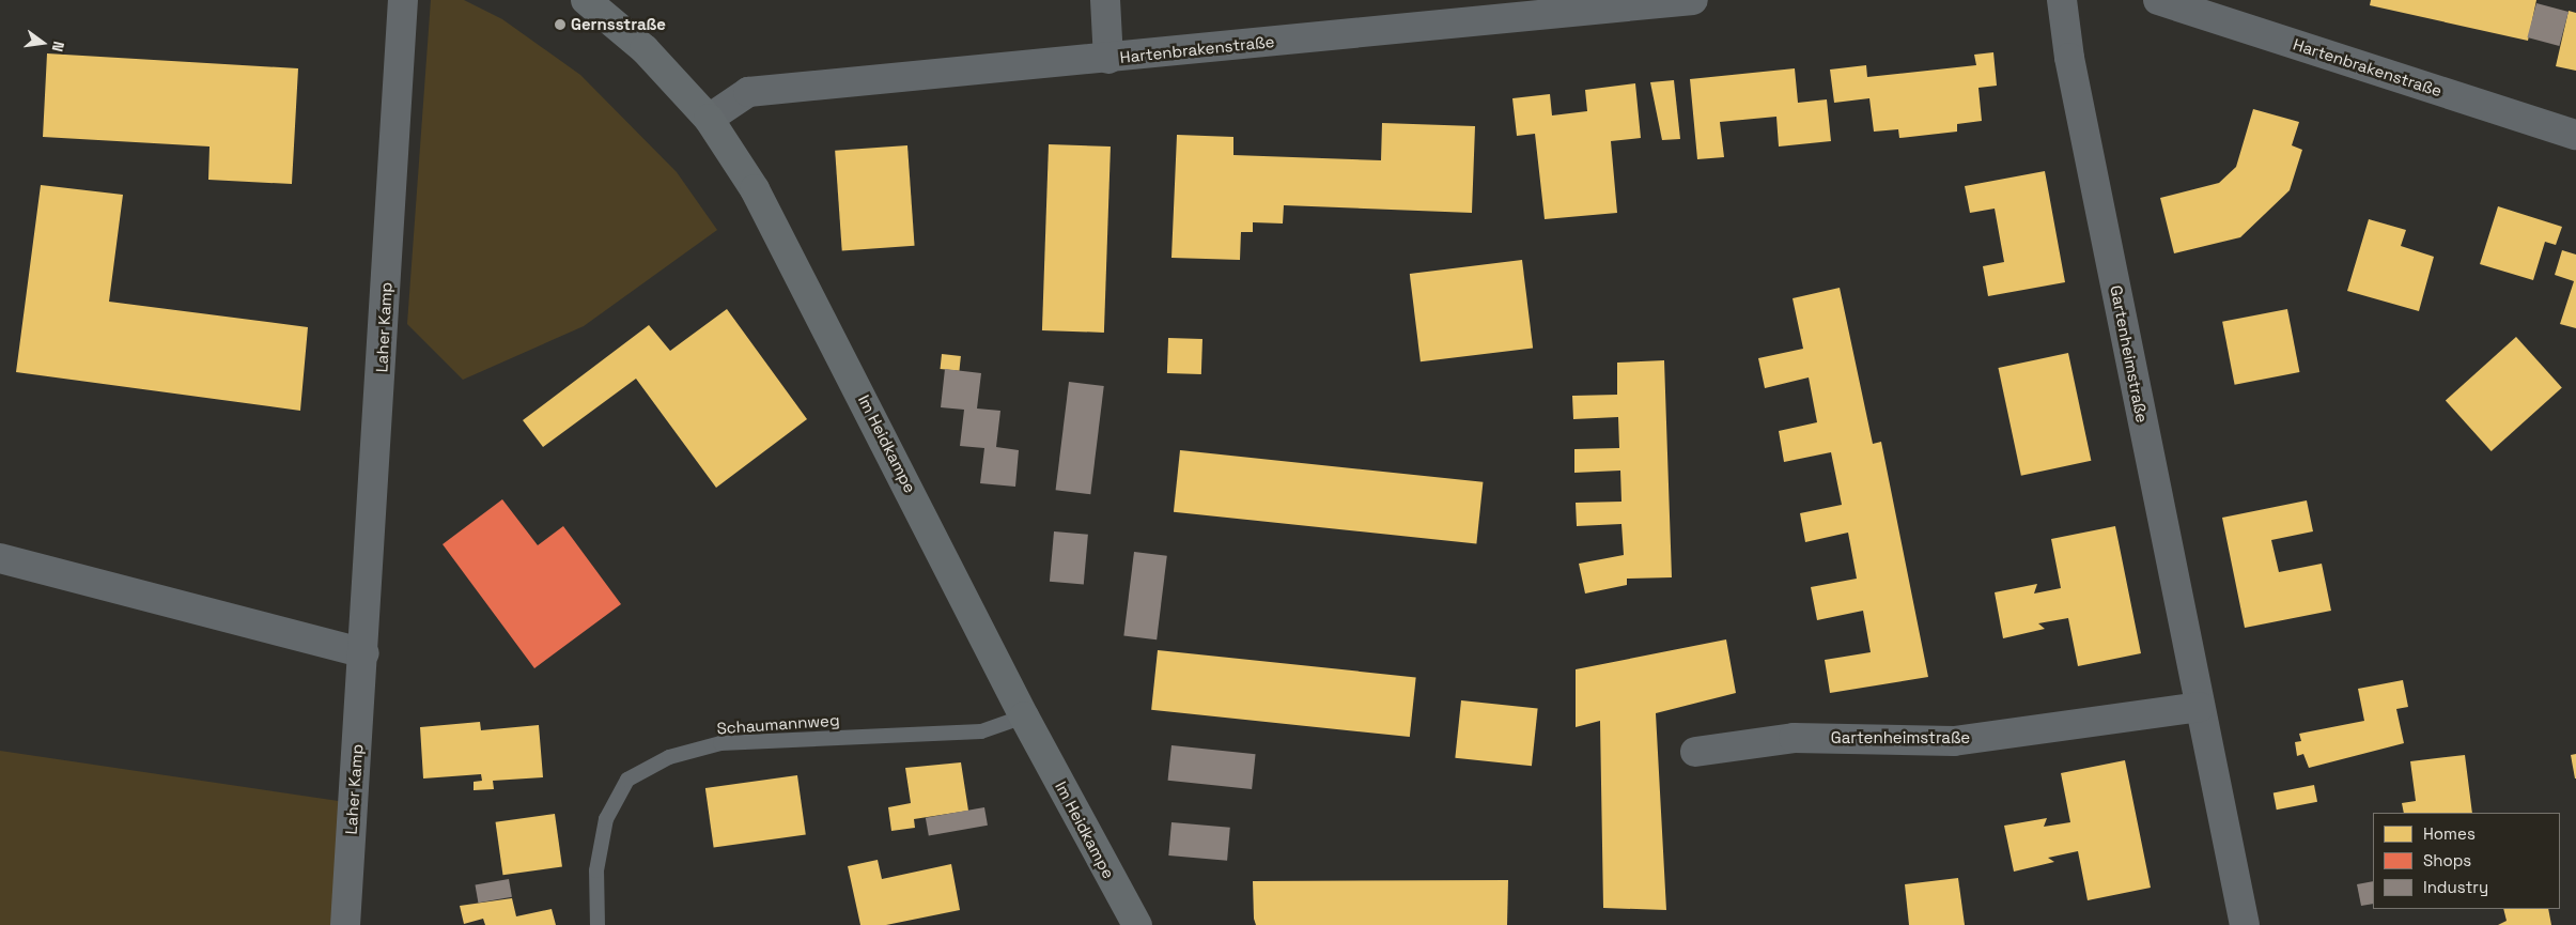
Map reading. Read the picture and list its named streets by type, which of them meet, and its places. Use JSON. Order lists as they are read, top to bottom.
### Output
{
  "streets": {
    "street": [
      "Hartenbrakenstraße",
      "Laher Kamp",
      "Gartenheimstraße",
      "Im Heidkampe"
    ],
    "lane": ["Schaumannweg"]
  },
  "crossings": [
    ["Hartenbrakenstraße", "Im Heidkampe"],
    ["Im Heidkampe", "Schaumannweg"]
  ],
  "places": ["Gernsstraße"],
  "legend": ["Homes", "Shops", "Industry"],
  "north": "right"
}
